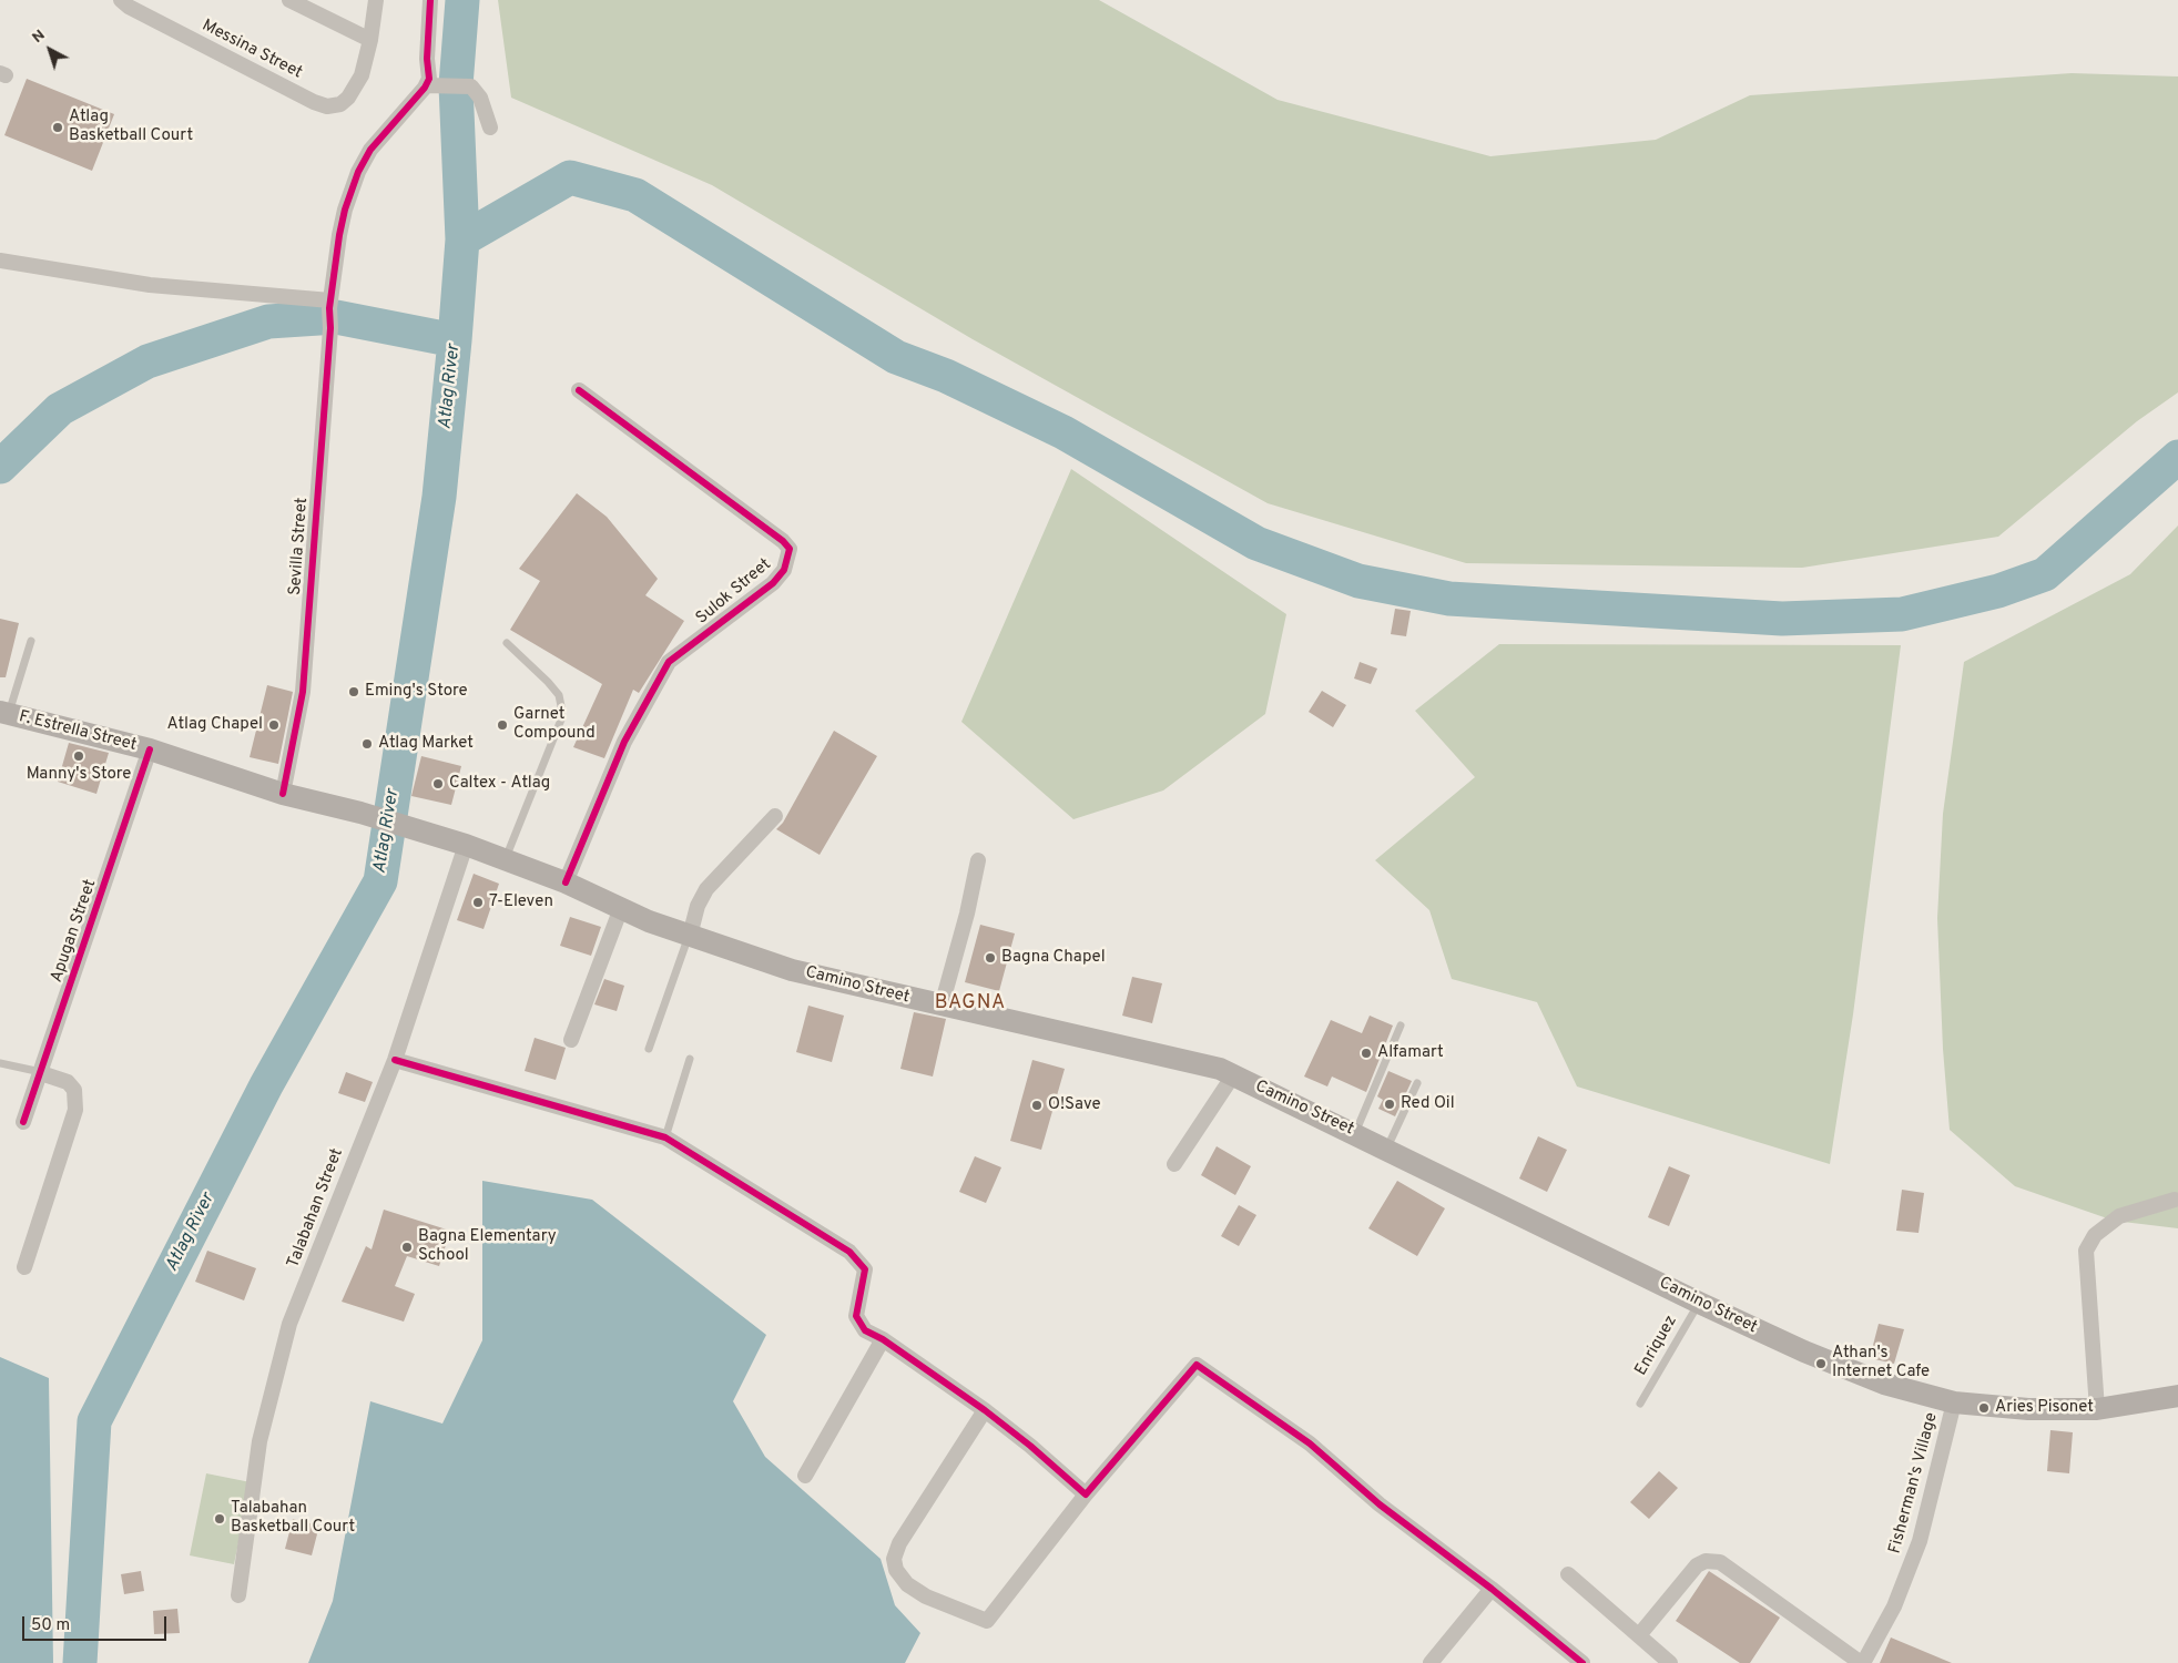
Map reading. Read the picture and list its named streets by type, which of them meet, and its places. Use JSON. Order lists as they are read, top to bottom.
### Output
{
  "streets": {
    "main road": ["F. Estrella Street", "Camino Street"],
    "street": [
      "Messina Street",
      "Sevilla Street",
      "Sulok Street",
      "Apugan Street",
      "Talabahan Street",
      "Fisherman's Village"
    ],
    "lane": ["Enriquez"]
  },
  "crossings": [
    ["Sevilla Street", "F. Estrella Street"],
    ["Sulok Street", "Camino Street"],
    ["F. Estrella Street", "Apugan Street"],
    ["F. Estrella Street", "Camino Street"],
    ["Camino Street", "Talabahan Street"],
    ["Camino Street", "Enriquez"],
    ["Camino Street", "Fisherman's Village"]
  ],
  "districts": ["BAGNA"],
  "water": ["Atlag River"],
  "places": [
    "Atlag Basketball Court",
    "Eming's Store",
    "Atlag Chapel",
    "Garnet Compound",
    "Atlag Market",
    "Manny's Store",
    "Caltex - Atlag",
    "7-Eleven",
    "Bagna Chapel",
    "Alfamart",
    "Red Oil",
    "O!Save",
    "Bagna Elementary School",
    "Athan's Internet Cafe",
    "Aries Pisonet",
    "Talabahan Basketball Court"
  ],
  "scale_bar": "50 m",
  "north": "top left"
}
